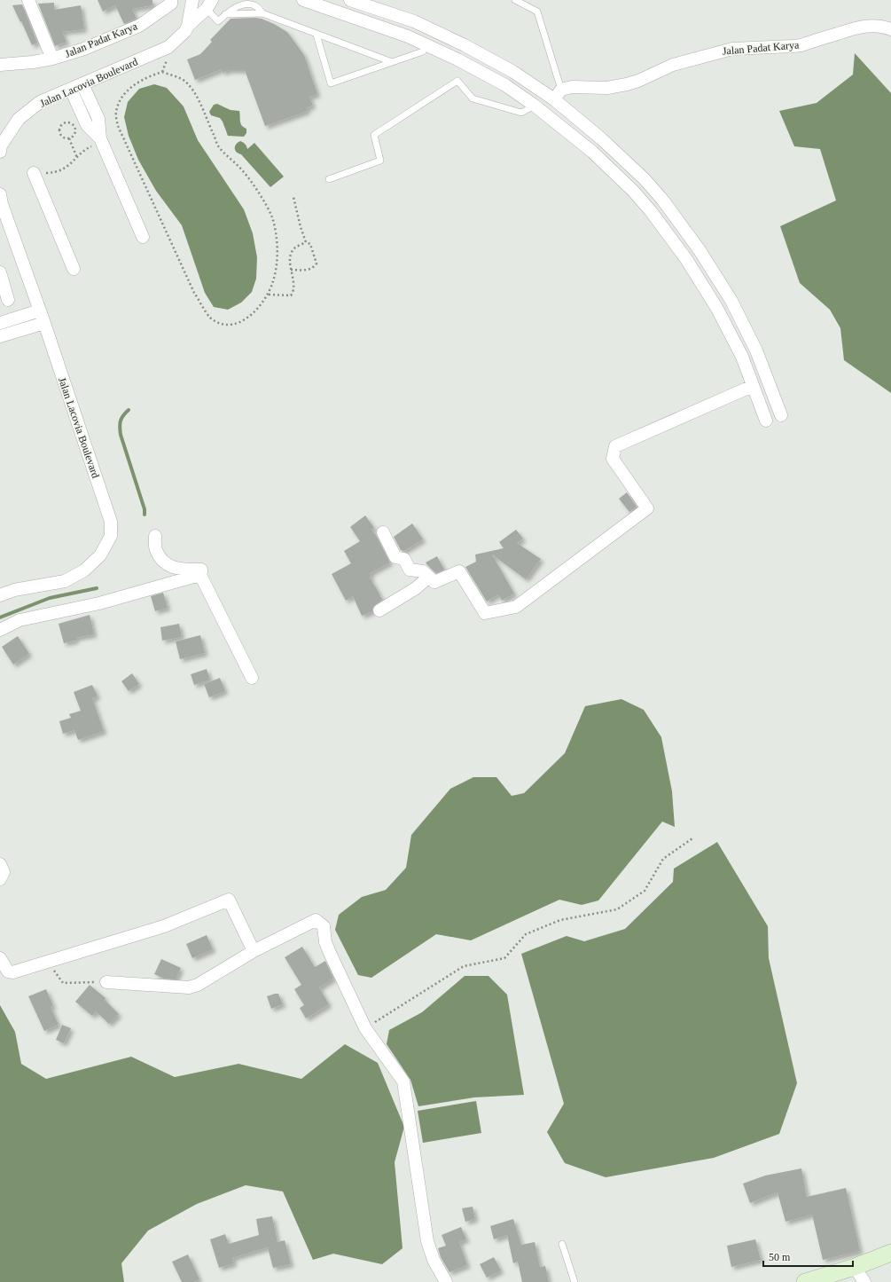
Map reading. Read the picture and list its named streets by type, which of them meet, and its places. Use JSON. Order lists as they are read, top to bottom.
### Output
{
  "streets": {
    "street": ["Jalan Padat Karya", "Jalan Lacovia Boulevard"]
  },
  "scale_bar": "50 m"
}
